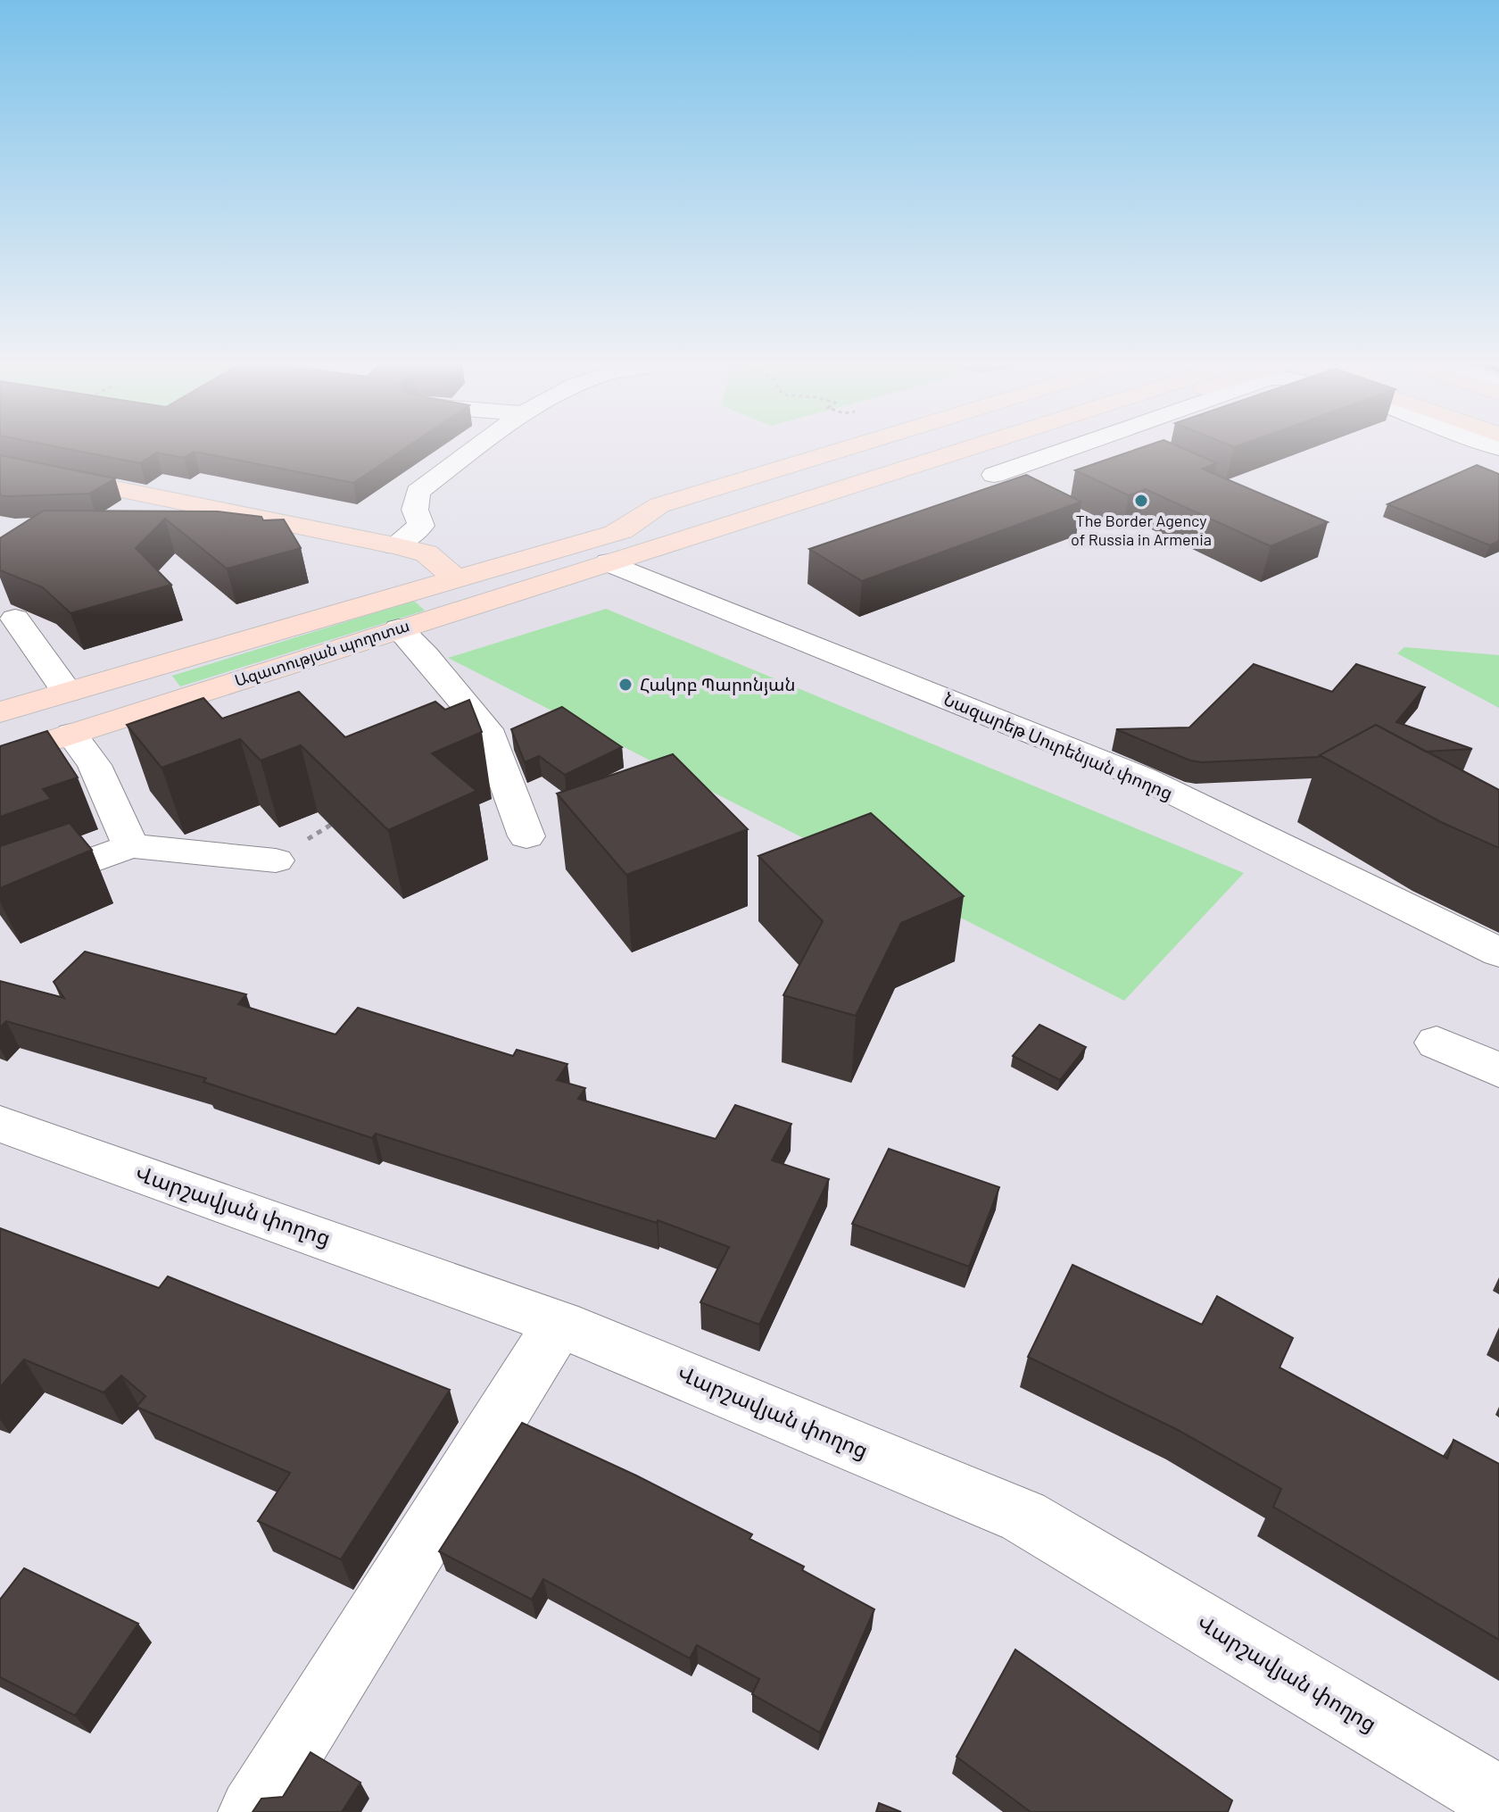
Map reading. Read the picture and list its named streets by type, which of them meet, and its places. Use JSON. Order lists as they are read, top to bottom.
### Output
{
  "streets": {
    "main road": ["Ազատության պողոտա"],
    "street": ["Նազարեթ Սուրենյան փողոց", "Վարշավյան փողոց"]
  },
  "crossings": [
    ["Ազատության պողոտա", "Նազարեթ Սուրենյան փողոց"]
  ],
  "places": ["The Border Agency of Russia in Armenia", "Հակոբ Պարոնյան"]
}
